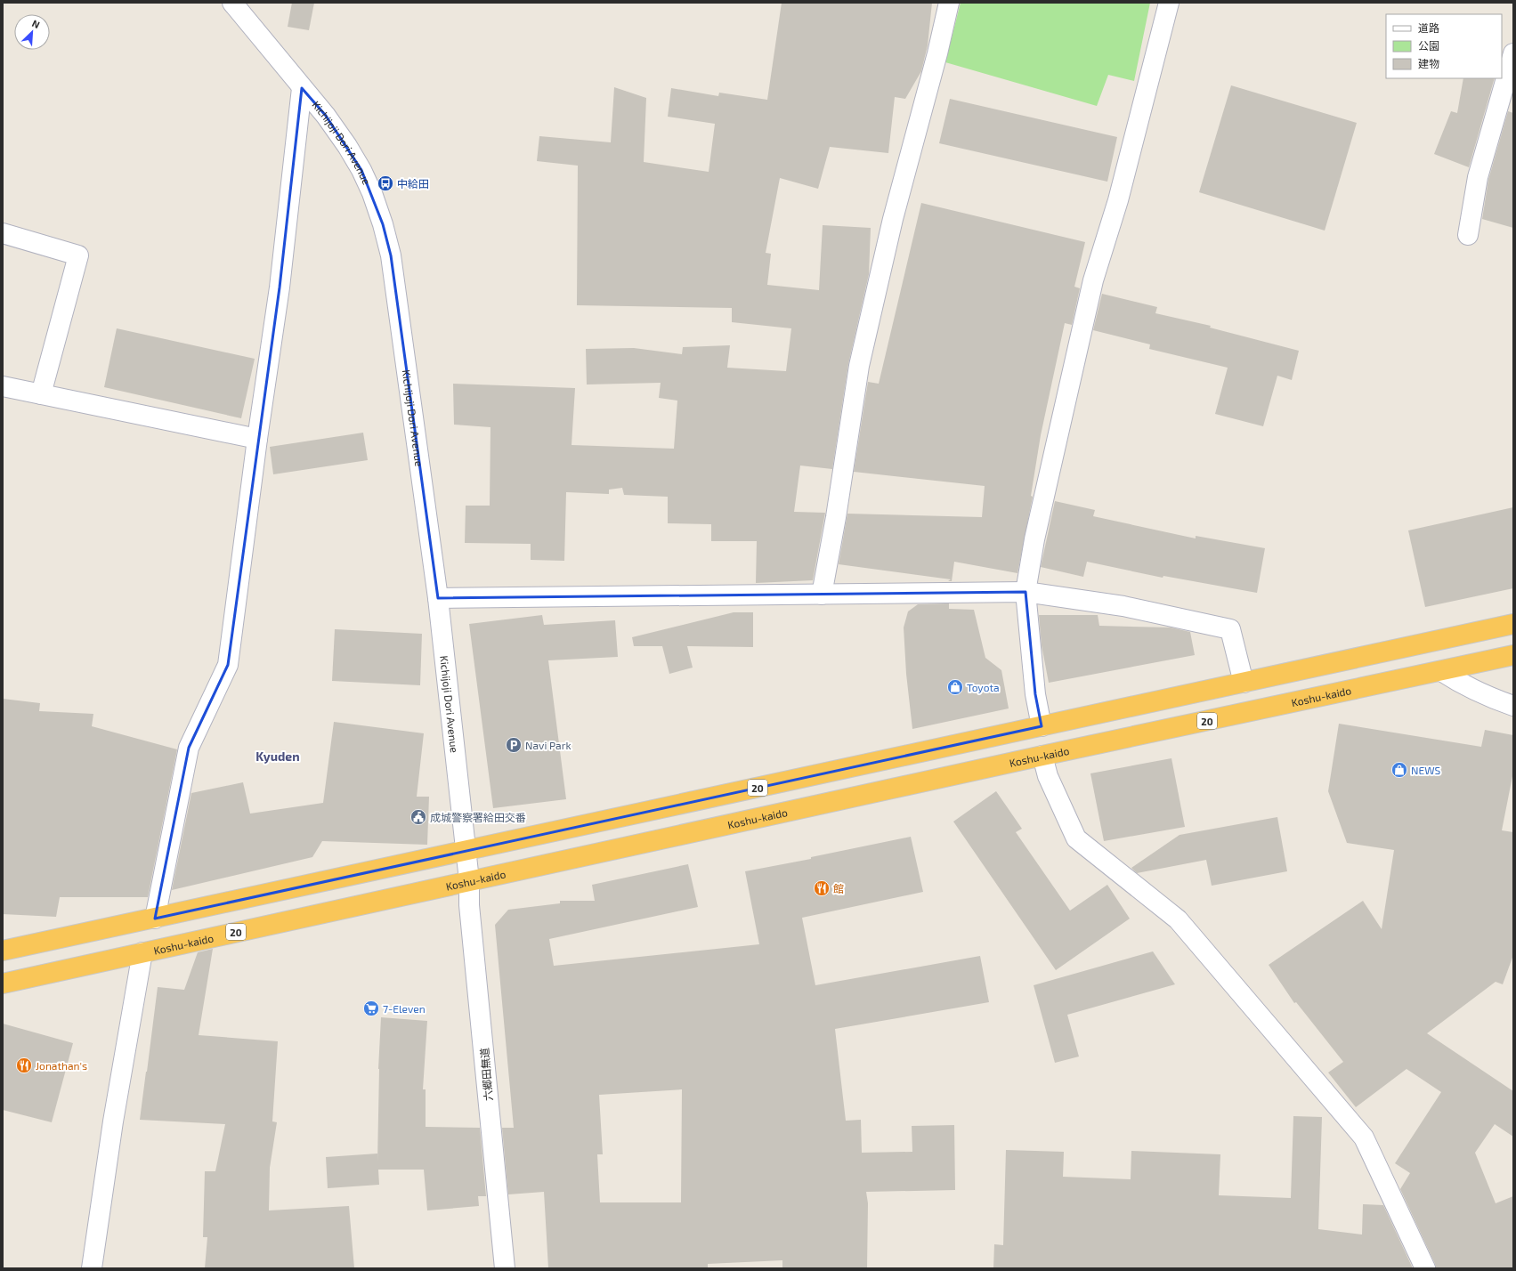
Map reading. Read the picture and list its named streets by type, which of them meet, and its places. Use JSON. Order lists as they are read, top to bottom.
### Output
{
  "streets": {
    "highway": ["Koshu-kaido", "20"],
    "street": ["Kichijoji Dori Avenue", "六郷田無道"]
  },
  "crossings": [
    ["Kichijoji Dori Avenue", "Koshu-kaido"],
    ["Kichijoji Dori Avenue", "20"],
    ["Kichijoji Dori Avenue", "六郷田無道"],
    ["Koshu-kaido", "六郷田無道"]
  ],
  "districts": ["Kyuden"],
  "places": {
    "bus stop": ["中給田"],
    "shop": ["Toyota", "NEWS"],
    "parking": ["Navi Park"],
    "public building": ["成城警察署給田交番"],
    "restaurant": ["館", "Jonathan's"],
    "supermarket": ["7-Eleven"]
  },
  "legend": ["道路", "公園", "建物"],
  "north": "top right"
}
